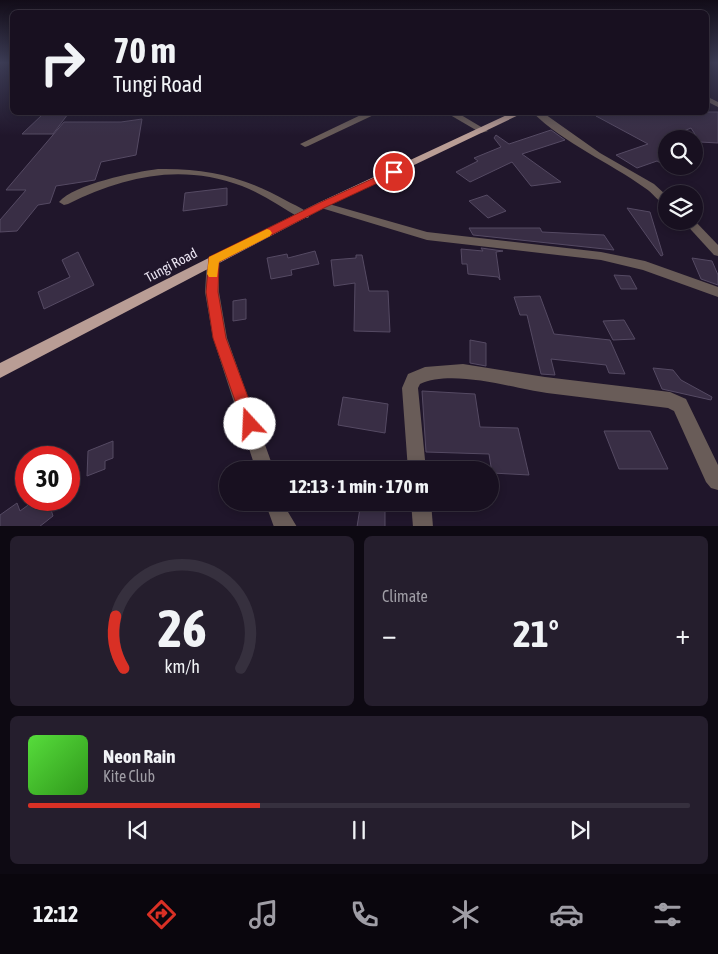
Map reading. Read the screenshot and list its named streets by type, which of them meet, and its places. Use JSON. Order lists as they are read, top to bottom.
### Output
{
  "streets": {
    "main road": ["Tungi Road"]
  },
  "page": {
    "turn": ["70 m", "Tungi Road"],
    "limit": "30",
    "trip": "12:13 · 1 min · 170 m",
    "tile": "Climate",
    "heat": ["−", "21°", "+"],
    "song": ["Neon Rain", "Kite Club"],
    "tabs": "12:12",
    "gauge": ["26", "km/h"]
  }
}
